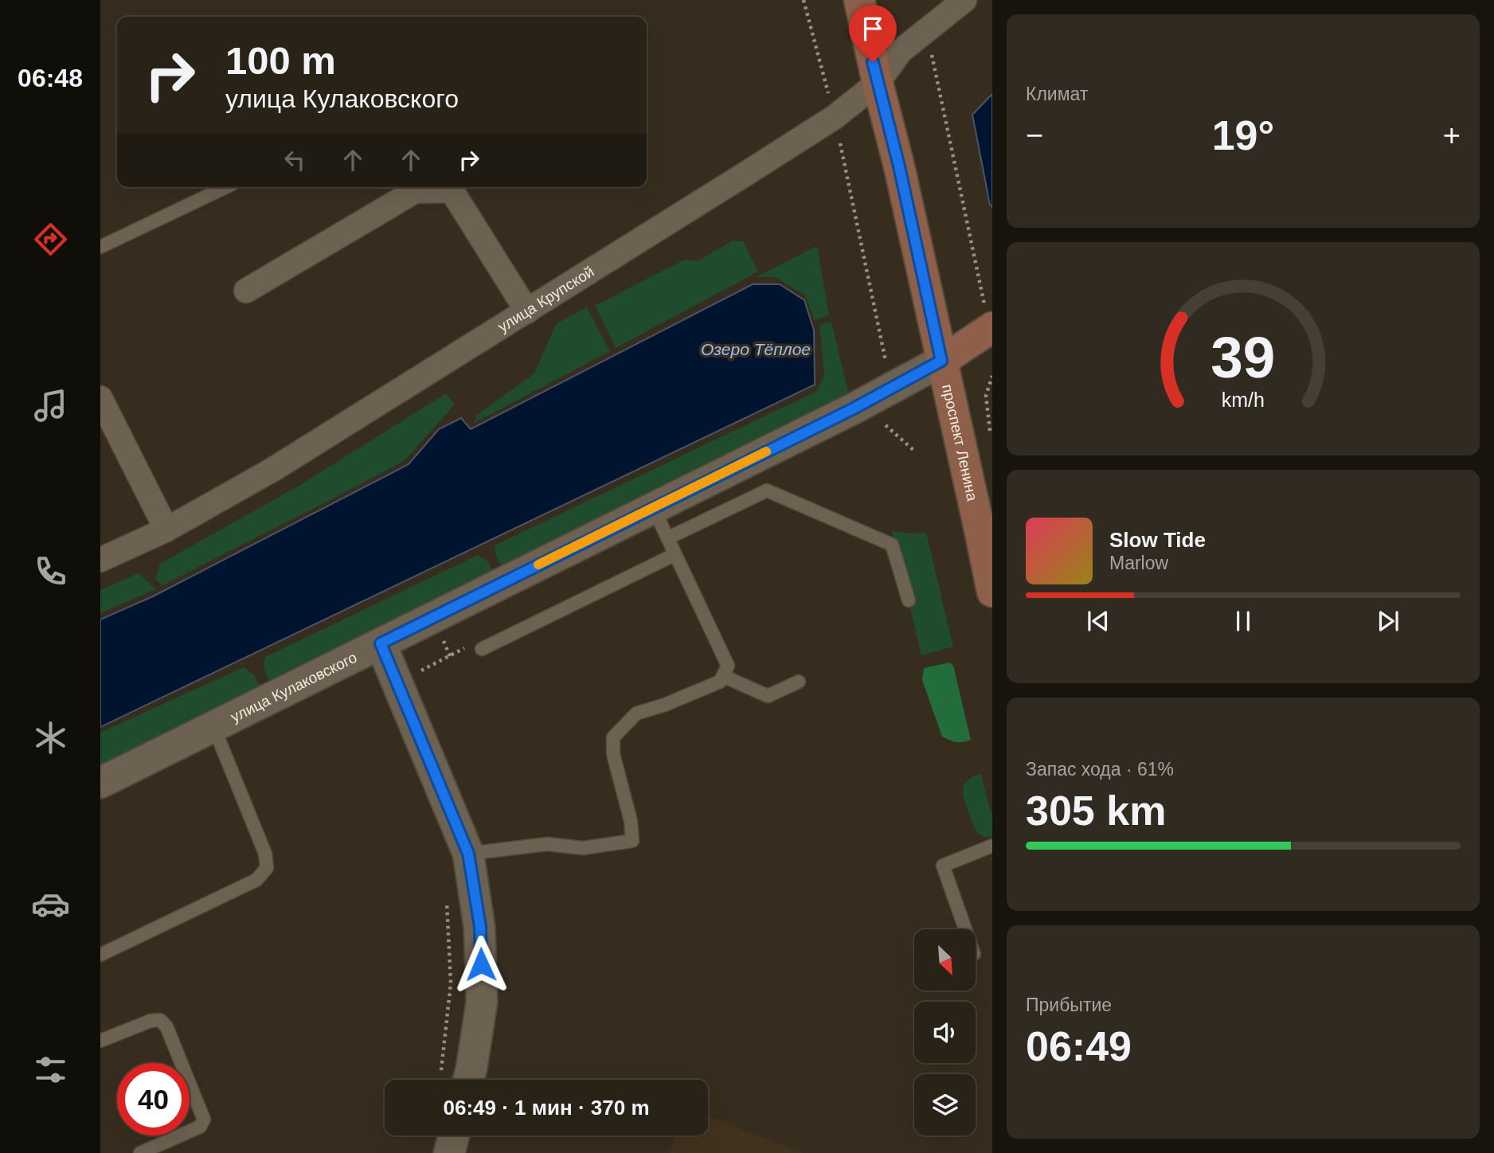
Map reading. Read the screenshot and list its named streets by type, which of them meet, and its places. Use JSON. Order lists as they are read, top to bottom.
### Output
{
  "streets": {
    "main road": ["проспект Ленина", "улица Кулаковского"],
    "street": ["улица Крупской"]
  },
  "crossings": [
    ["улица Крупской", "проспект Ленина"],
    ["проспект Ленина", "улица Кулаковского"]
  ],
  "water": ["Озеро Тёплое"],
  "north": "bottom right",
  "page": {
    "tabs": "06:48",
    "tile": [
      "Климат",
      ["Запас хода · 61%", "305 km"],
      ["Прибытие", "06:49"]
    ],
    "turn": ["100 m", "улица Кулаковского"],
    "heat": ["−", "19°", "+"],
    "song": ["Slow Tide", "Marlow"],
    "limit": "40",
    "trip": "06:49 · 1 мин · 370 m",
    "gauge": ["39", "km/h"]
  }
}
